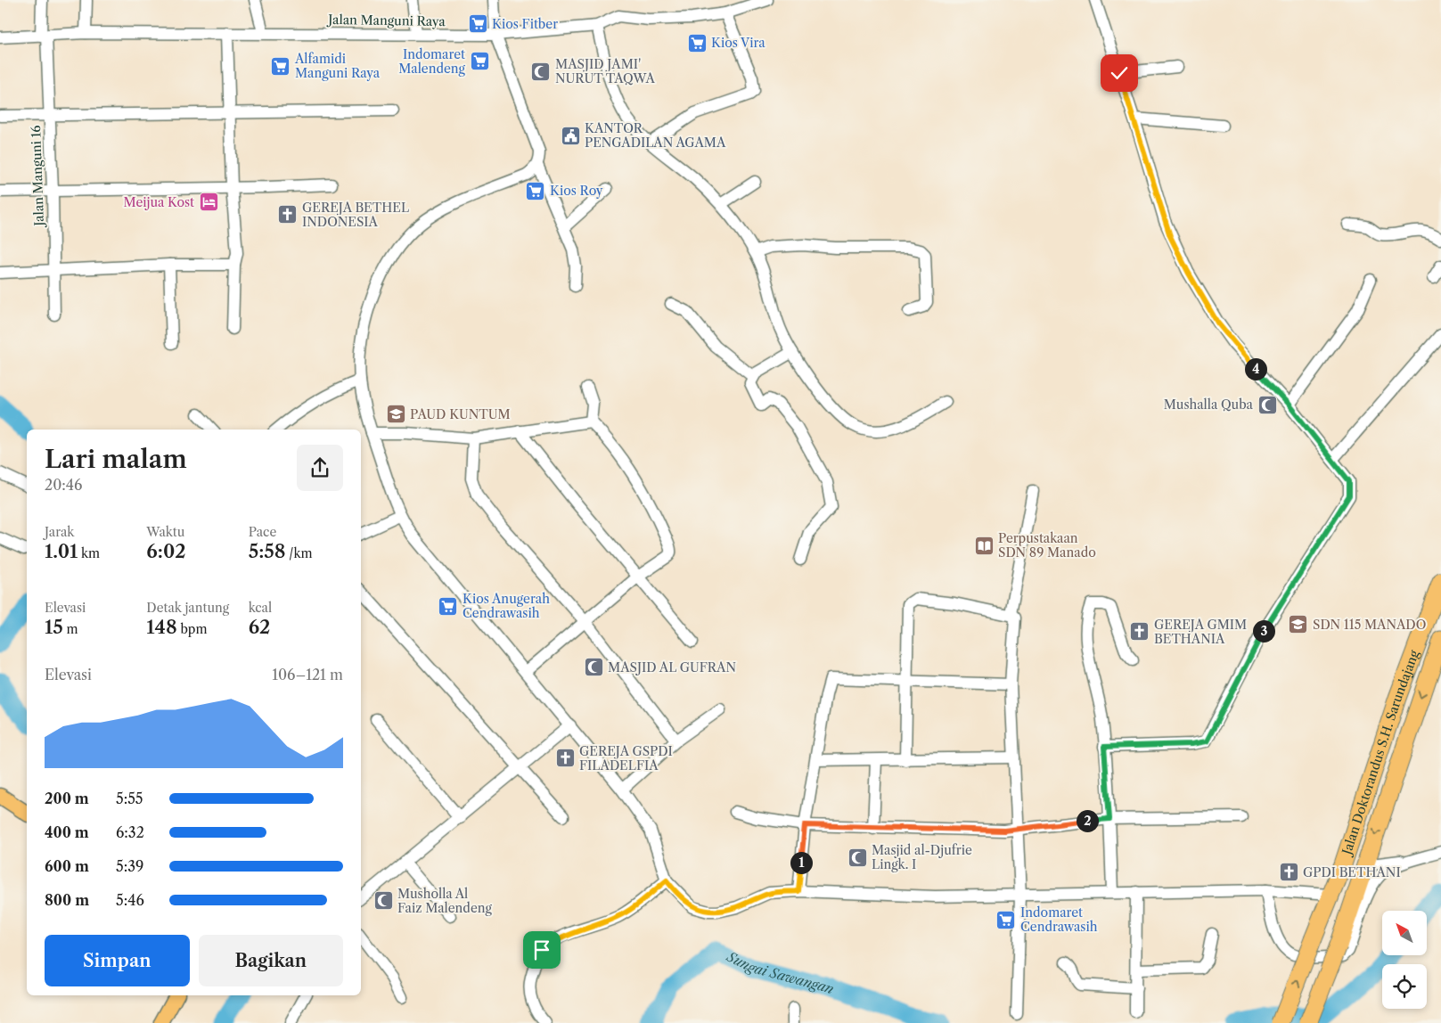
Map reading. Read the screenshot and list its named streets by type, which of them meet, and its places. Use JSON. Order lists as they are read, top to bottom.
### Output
{
  "streets": {
    "highway": ["Jalan Doktorandus S.H. Sarundajang"],
    "street": ["Jalan Manguni Raya", "Jalan Manguni 16"]
  },
  "crossings": [
    ["Jalan Manguni Raya", "Jalan Manguni 16"]
  ],
  "water": ["Sungai Sawangan"],
  "places": {
    "supermarket": [
      "Kios Fitber",
      "Kios Vira",
      "Indomaret Malendeng",
      "Alfamidi Manguni Raya",
      "Kios Roy",
      "Kios Anugerah Cendrawasih",
      "Indomaret Cendrawasih"
    ],
    "mosque": [
      "MASJID JAMI' NURUT TAQWA",
      "Mushalla Quba",
      "MASJID AL GUFRAN",
      "Masjid al-Djufrie Lingk. I",
      "Musholla Al Faiz Malendeng"
    ],
    "public building": ["KANTOR PENGADILAN AGAMA"],
    "hotel": ["Meijua Kost"],
    "church": [
      "GEREJA BETHEL INDONESIA",
      "GEREJA GMIM BETHANIA",
      "GEREJA GSPDI FILADELFIA",
      "GPDI BETHANI"
    ],
    "school or university": ["PAUD KUNTUM", "SDN 115 MANADO"],
    "library": ["Perpustakaan SDN 89 Manado"]
  },
  "north": "top left",
  "page": {
    "pins": [
      "4",
      "3",
      "2",
      "1"
    ],
    "heading": ["Lari malam", "20:46"],
    "stats": [
      ["Jarak", "1.01 km"],
      ["Waktu", "6:02"],
      ["Pace", "5:58 /km"],
      ["Elevasi", "15 m"],
      ["Detak jantung", "148 bpm"],
      ["kcal", "62"]
    ],
    "chart": ["Elevasi", "106–121 m"],
    "list": [
      {
        "name": "200 m",
        "note": "5:55"
      },
      {
        "name": "400 m",
        "note": "6:32"
      },
      {
        "name": "600 m",
        "note": "5:39"
      },
      {
        "name": "800 m",
        "note": "5:46"
      }
    ],
    "buttons": ["Simpan", "Bagikan"]
  }
}
